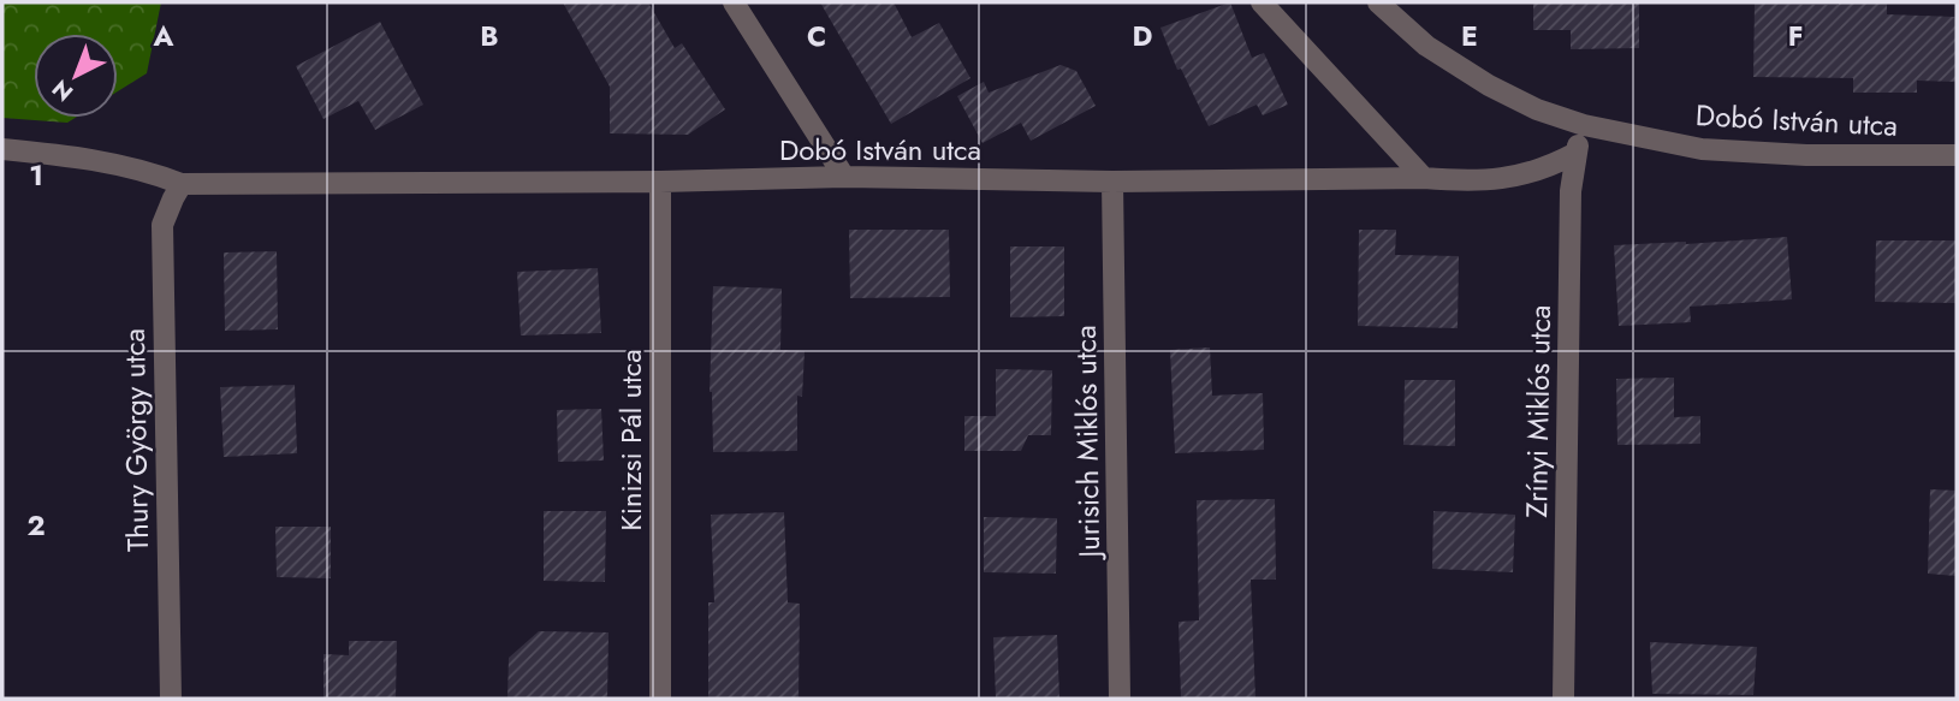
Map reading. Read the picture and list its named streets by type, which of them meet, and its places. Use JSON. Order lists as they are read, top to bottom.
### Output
{
  "streets": {
    "street": [
      "Dobó István utca",
      "Zrínyi Miklós utca",
      "Thury György utca",
      "Kinizsi Pál utca",
      "Jurisich Miklós utca"
    ]
  },
  "crossings": [
    ["Dobó István utca", "Zrínyi Miklós utca"],
    ["Dobó István utca", "Thury György utca"],
    ["Dobó István utca", "Kinizsi Pál utca"],
    ["Dobó István utca", "Jurisich Miklós utca"]
  ],
  "north": "bottom left",
  "grid": {
    "columns": [
      "A",
      "B",
      "C",
      "D",
      "E",
      "F"
    ],
    "rows": ["1", "2"]
  }
}
